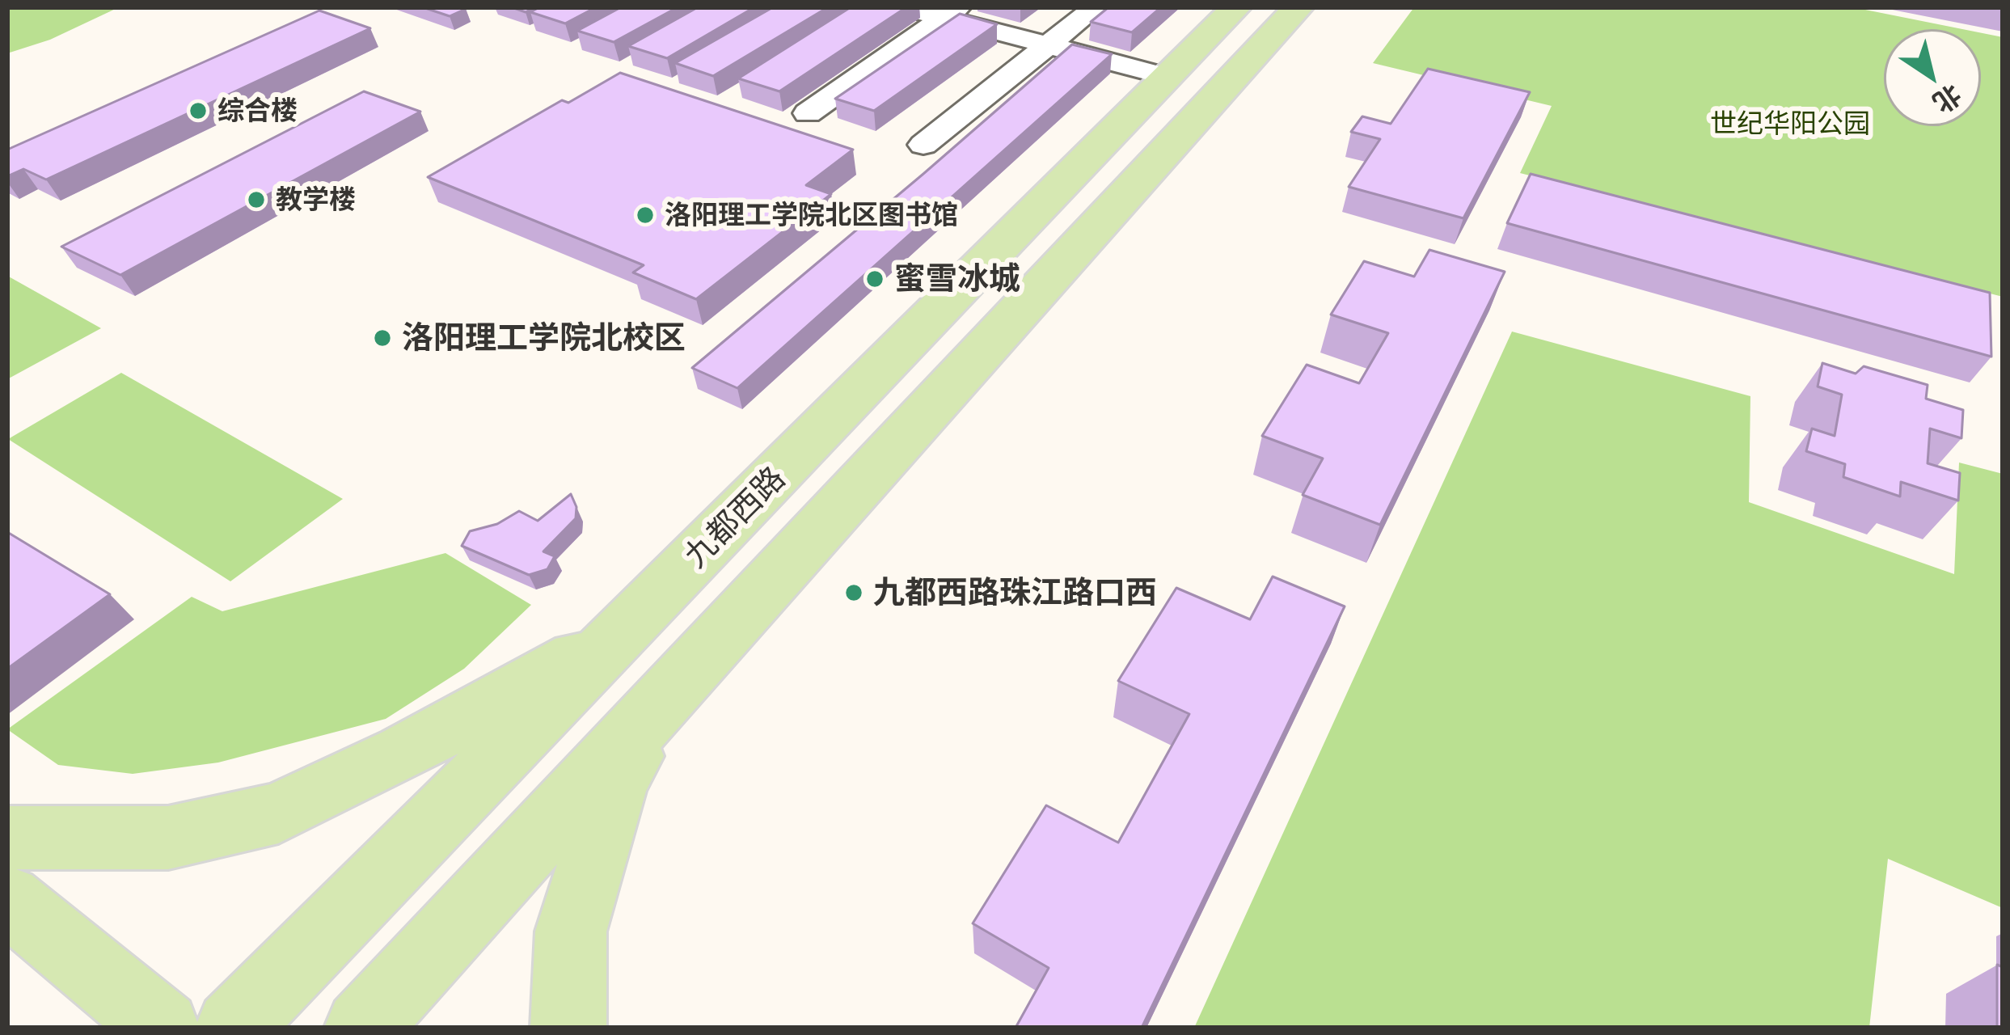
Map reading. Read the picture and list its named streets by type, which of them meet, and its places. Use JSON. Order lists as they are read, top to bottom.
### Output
{
  "streets": {
    "main road": ["九都西路"]
  },
  "parks": ["世纪华阳公园"],
  "places": [
    "综合楼",
    "教学楼",
    "洛阳理工学院北区图书馆",
    "蜜雪冰城",
    "洛阳理工学院北校区",
    "九都西路珠江路口西"
  ],
  "north": "bottom right"
}
